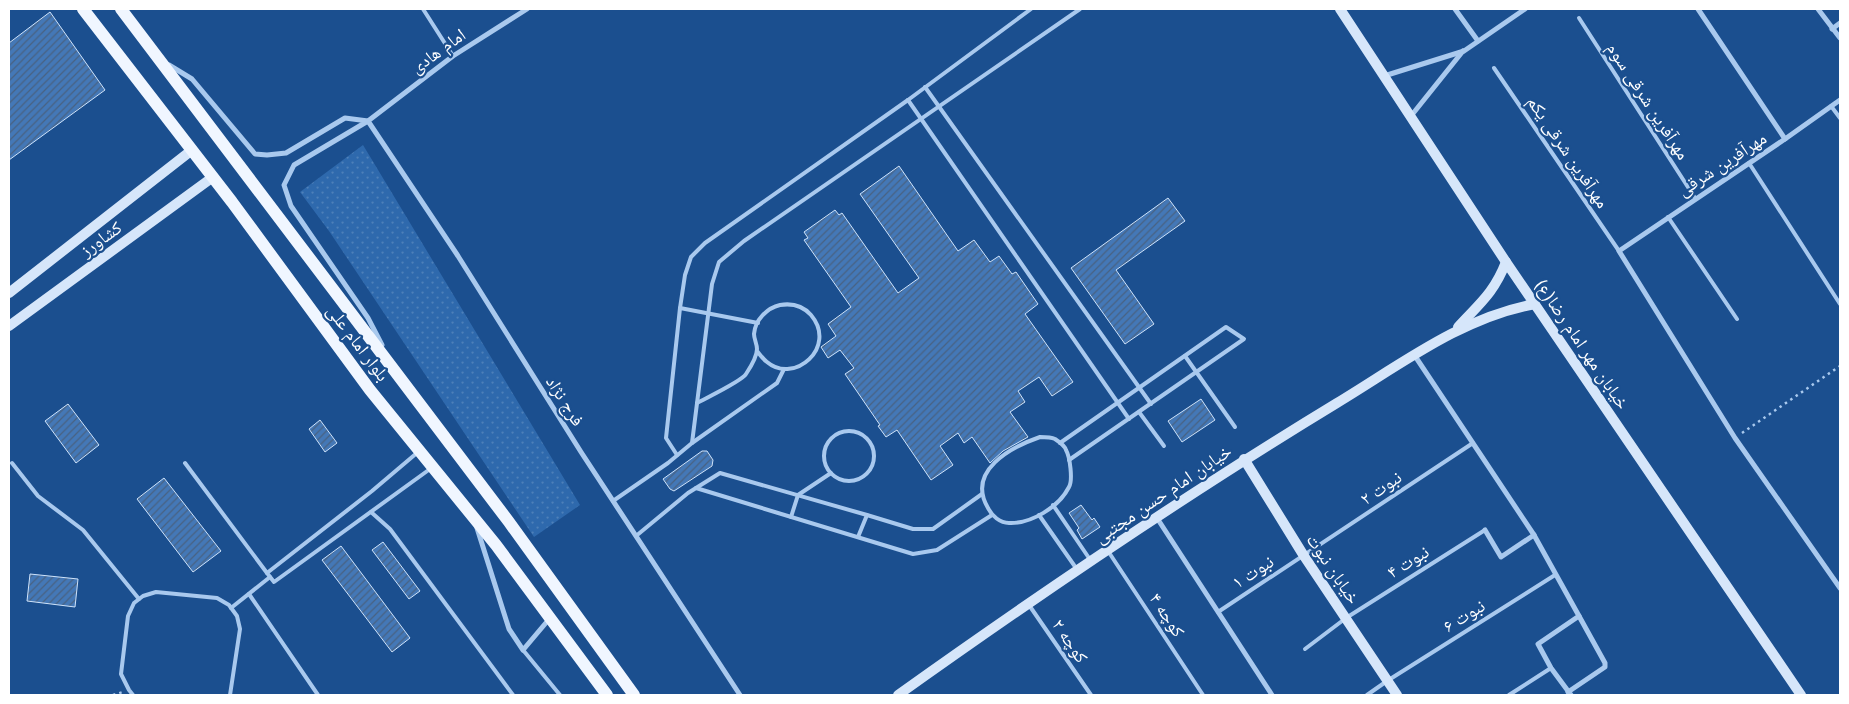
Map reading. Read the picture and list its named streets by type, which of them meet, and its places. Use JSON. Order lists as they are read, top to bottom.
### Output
{
  "streets": {
    "main road": ["بلوار امام علی"],
    "street": [
      "امام هادی",
      "مهرآفرین شرقی",
      "کشاورز",
      "خیابان مهر امام رضا(ع)",
      "فرج نژاد",
      "خیابان امام حسن مجتبی",
      "خیابان نبوت"
    ],
    "lane": [
      "مهرآفرین شرقی سوم",
      "مهرآفرین شرقی یکم",
      "نبوت ۲",
      "نبوت ۴",
      "نبوت ۱",
      "کوچه ۴",
      "نبوت ۶",
      "کوچه ۲"
    ]
  },
  "crossings": [
    ["امام هادی", "بلوار امام علی"],
    ["امام هادی", "فرج نژاد"],
    ["مهرآفرین شرقی سوم", "مهرآفرین شرقی"],
    ["مهرآفرین شرقی یکم", "مهرآفرین شرقی"],
    ["کشاورز", "بلوار امام علی"],
    ["خیابان مهر امام رضا(ع)", "خیابان امام حسن مجتبی"],
    ["نبوت ۲", "خیابان نبوت"],
    ["نبوت ۲", "نبوت ۱"],
    ["خیابان امام حسن مجتبی", "خیابان نبوت"],
    ["خیابان امام حسن مجتبی", "کوچه ۴"],
    ["خیابان امام حسن مجتبی", "کوچه ۲"],
    ["نبوت ۴", "خیابان نبوت"],
    ["خیابان نبوت", "نبوت ۱"],
    ["خیابان نبوت", "نبوت ۶"]
  ]
}
